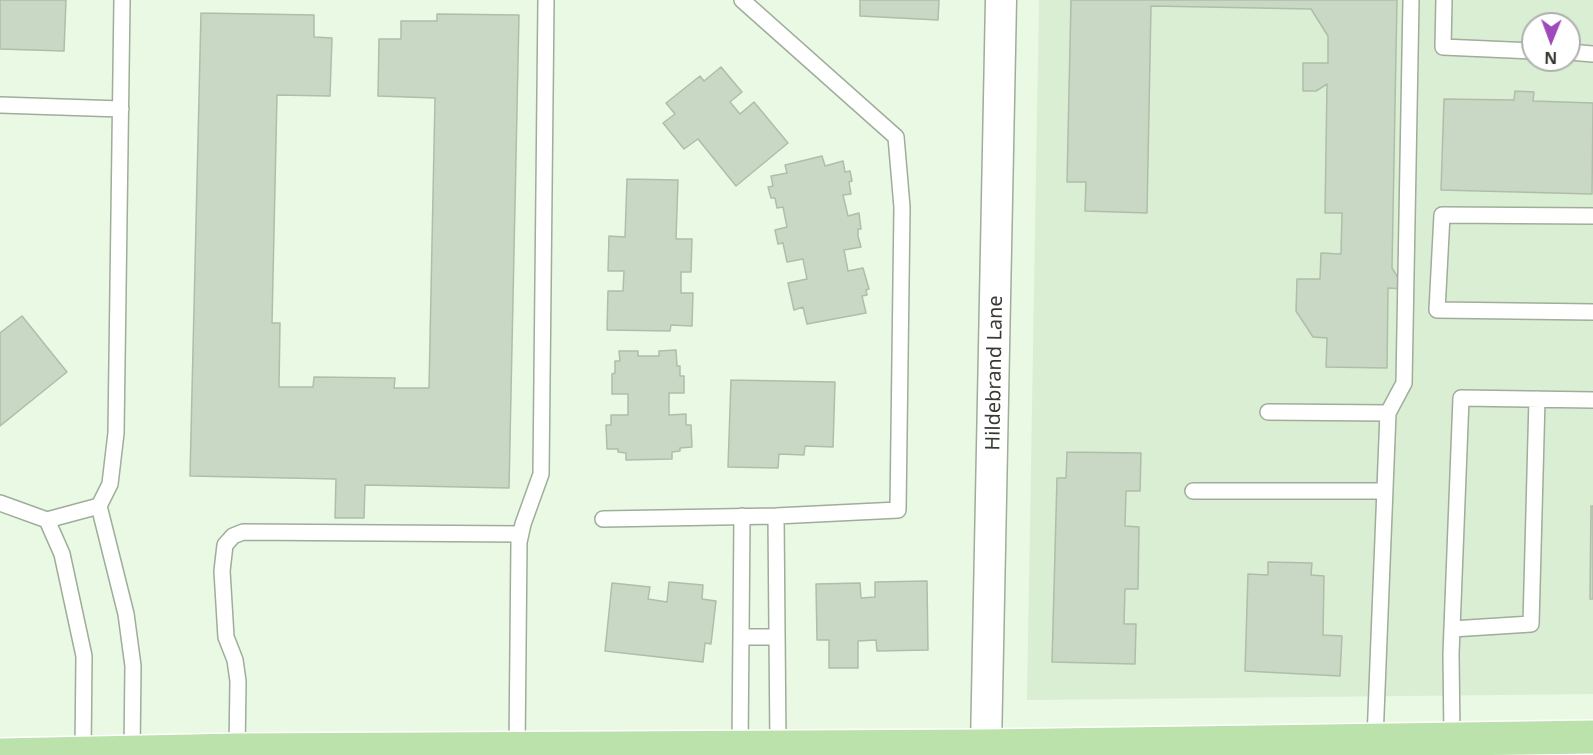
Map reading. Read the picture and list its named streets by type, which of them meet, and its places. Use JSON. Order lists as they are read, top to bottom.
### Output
{
  "streets": {
    "street": ["Hildebrand Lane"]
  },
  "north": "bottom"
}
